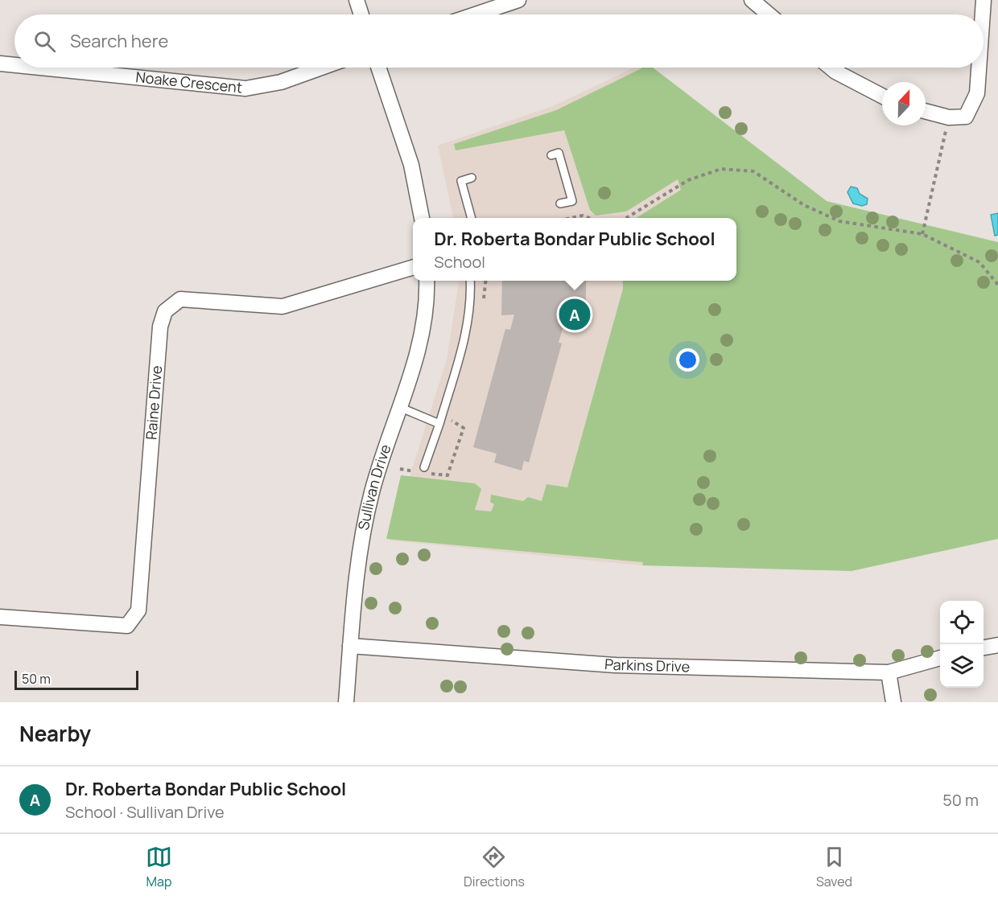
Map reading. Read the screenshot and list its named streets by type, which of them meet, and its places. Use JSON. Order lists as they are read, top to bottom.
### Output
{
  "streets": {
    "street": [
      "Noake Crescent",
      "Raine Drive",
      "Sullivan Drive",
      "Parkins Drive"
    ]
  },
  "crossings": [
    ["Sullivan Drive", "Parkins Drive"]
  ],
  "scale_bar": "50 m",
  "north": "top",
  "page": {
    "search": "Search here",
    "popup": ["Dr. Roberta Bondar Public School", "School"],
    "pins": "A",
    "scale": "50 m",
    "heading": "Nearby",
    "list": [
      {
        "mark": "A",
        "name": "Dr. Roberta Bondar Public School",
        "note": "School · Sullivan Drive",
        "value": "50 m"
      }
    ],
    "nav": ["Map", "Directions", "Saved"]
  }
}
